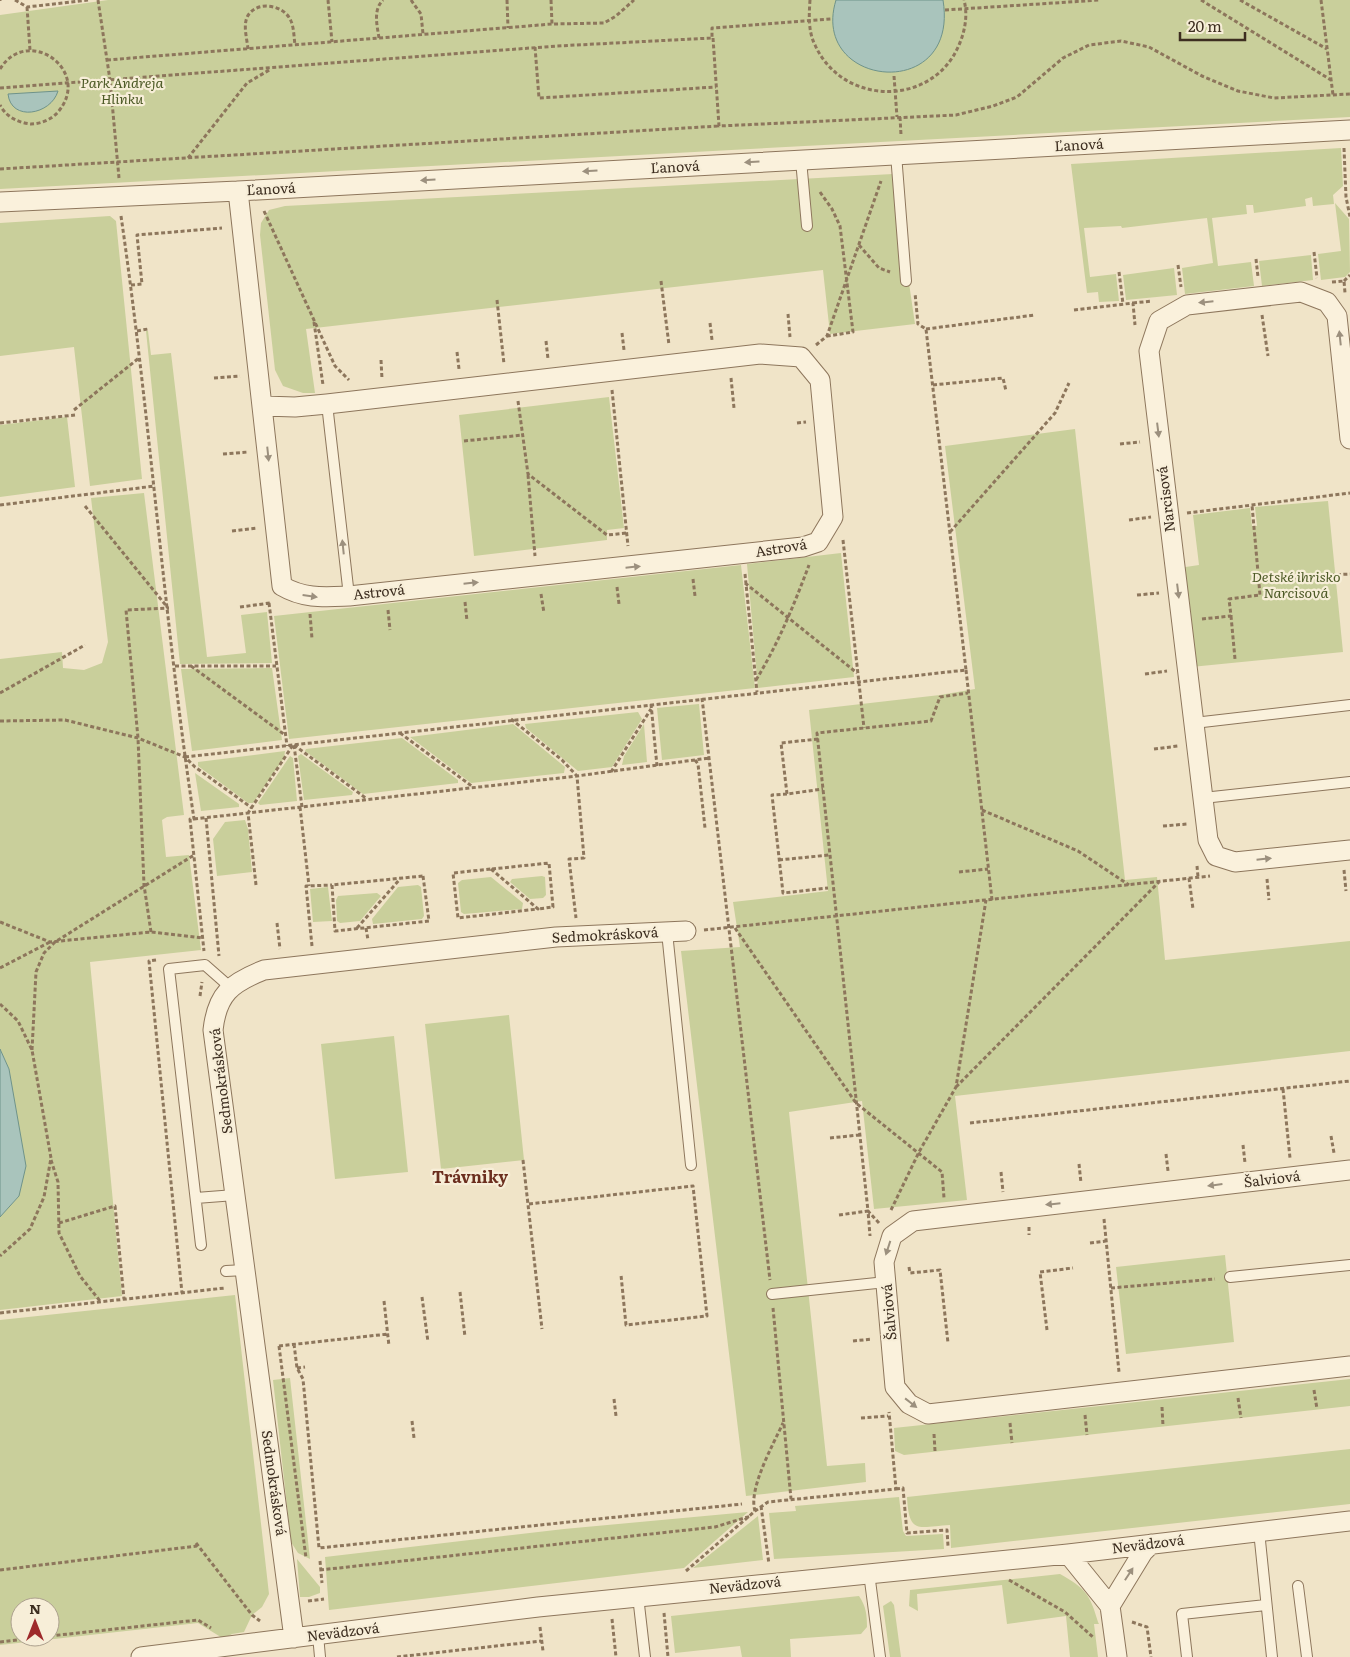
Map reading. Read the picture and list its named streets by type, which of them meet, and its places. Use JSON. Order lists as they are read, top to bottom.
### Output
{
  "streets": {
    "street": [
      "Ľanová",
      "Narcisová",
      "Astrová",
      "Sedmokrásková",
      "Šalviová",
      "Nevädzová"
    ]
  },
  "crossings": [
    ["Ľanová", "Astrová"],
    ["Sedmokrásková", "Nevädzová"]
  ],
  "one_way": ["Ľanová", "Šalviová"],
  "districts": ["Trávniky"],
  "parks": ["Park Andreja Hlinku", "Detské ihrisko Narcisová"],
  "scale_bar": "20 m",
  "north": "top"
}
